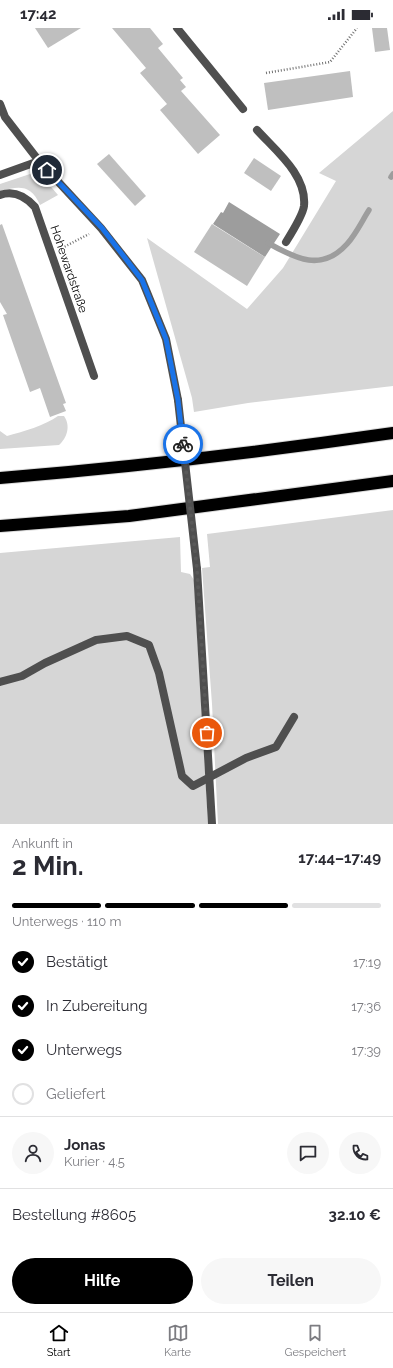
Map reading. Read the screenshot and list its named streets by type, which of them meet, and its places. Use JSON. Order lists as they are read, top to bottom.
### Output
{
  "streets": {
    "street": ["Hohewardstraße"]
  },
  "page": {
    "status": "17:42",
    "heading": ["2 Min.", "Ankunft in", "17:44–17:49"],
    "panel": [
      "Jonas",
      "Kurier · 4.5",
      "Bestellung #8605",
      "32.10 €"
    ],
    "bar": "Unterwegs · 110 m",
    "list": [
      ["Bestätigt", "17:19"],
      ["In Zubereitung", "17:36"],
      ["Unterwegs", "17:39"],
      "Geliefert"
    ],
    "buttons": ["Hilfe", "Teilen"],
    "tabs": ["Start", "Karte", "Gespeichert"]
  }
}
